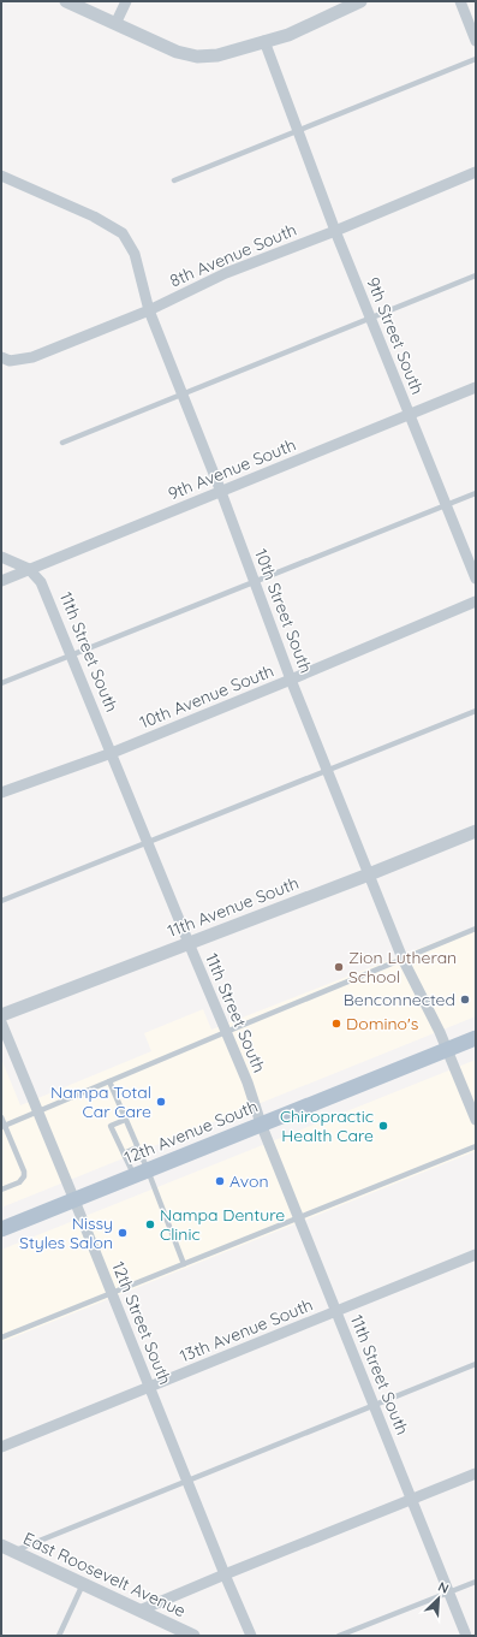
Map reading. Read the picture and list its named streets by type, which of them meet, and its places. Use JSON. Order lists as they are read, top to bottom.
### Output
{
  "streets": {
    "main road": ["12th Avenue South"],
    "street": [
      "8th Avenue South",
      "9th Street South",
      "9th Avenue South",
      "10th Street South",
      "11th Street South",
      "10th Avenue South",
      "11th Avenue South",
      "12th Street South",
      "13th Avenue South",
      "East Roosevelt Avenue"
    ]
  },
  "crossings": [
    ["8th Avenue South", "9th Street South"],
    ["8th Avenue South", "10th Street South"],
    ["9th Street South", "9th Avenue South"],
    ["9th Avenue South", "10th Street South"],
    ["9th Avenue South", "11th Street South"],
    ["10th Street South", "10th Avenue South"],
    ["10th Street South", "11th Avenue South"],
    ["10th Street South", "12th Avenue South"],
    ["11th Street South", "10th Avenue South"],
    ["11th Street South", "11th Avenue South"],
    ["11th Street South", "12th Avenue South"],
    ["11th Street South", "13th Avenue South"],
    ["12th Avenue South", "12th Street South"],
    ["12th Street South", "13th Avenue South"]
  ],
  "places": [
    "Zion Lutheran School",
    "Benconnected",
    "Domino's",
    "Nampa Total Car Care",
    "Chiropractic Health Care",
    "Avon",
    "Nampa Denture Clinic",
    "Nissy Styles Salon"
  ],
  "north": "top right"
}
